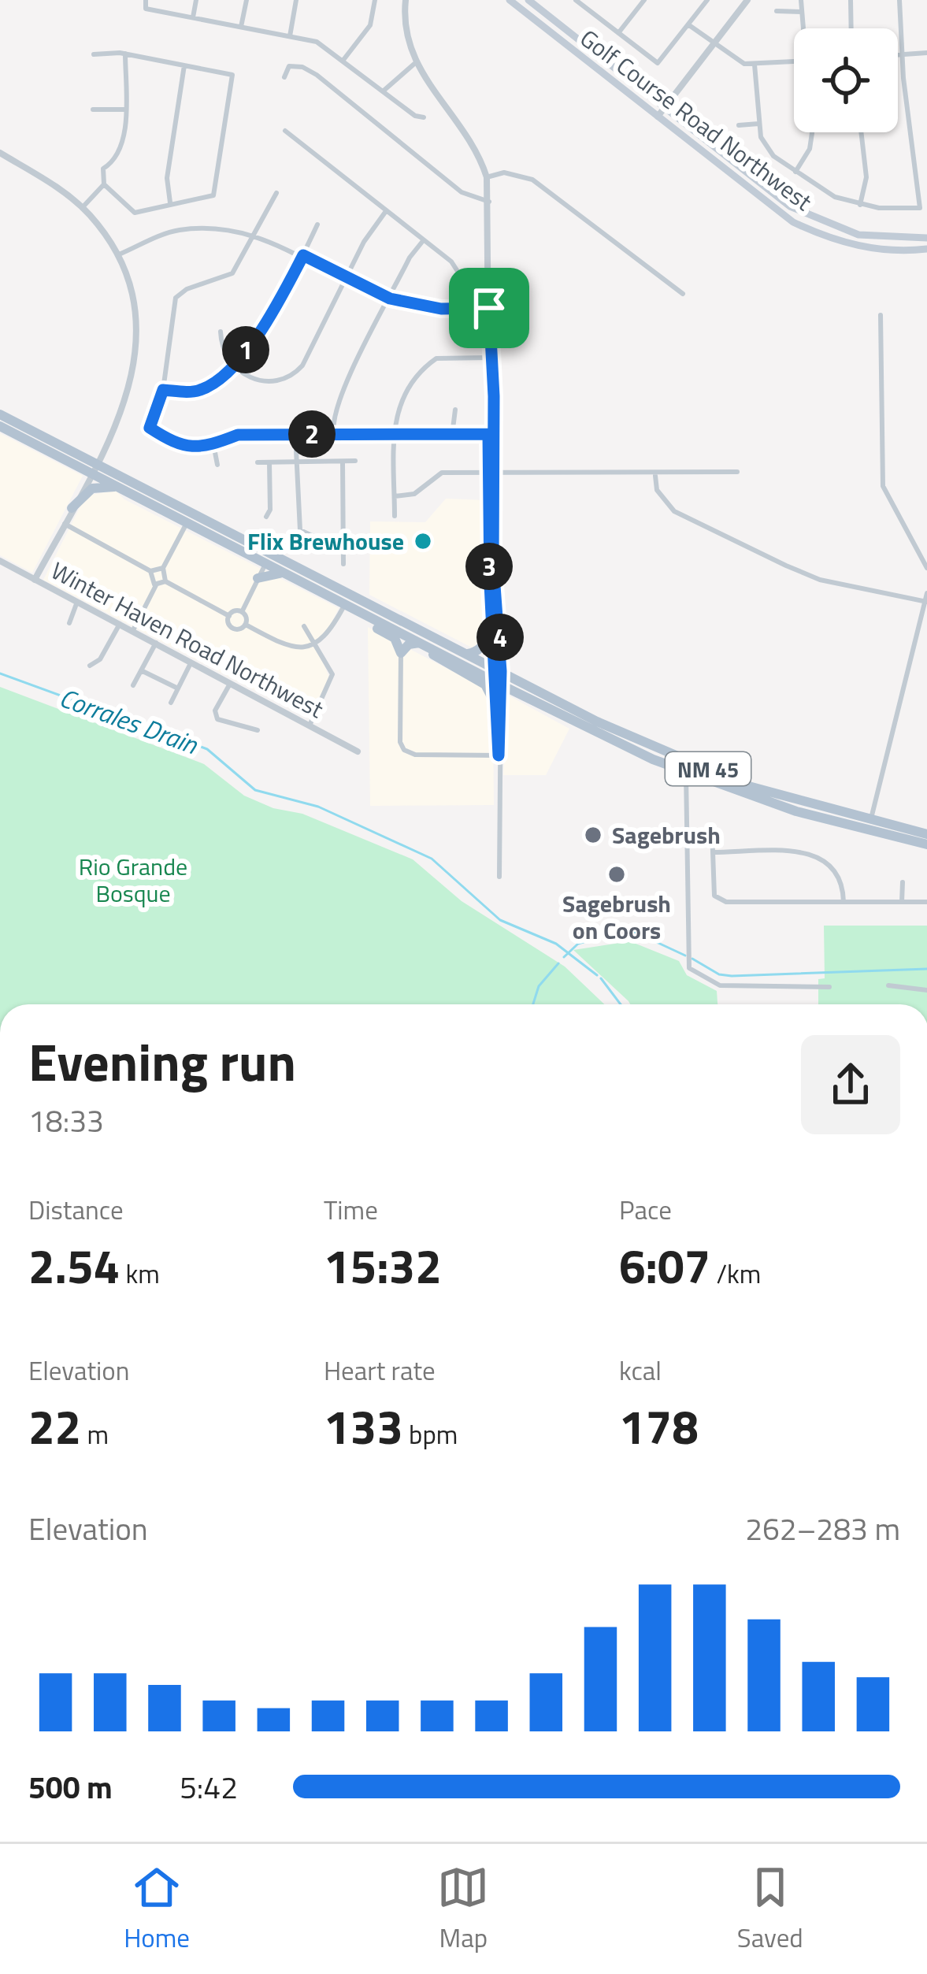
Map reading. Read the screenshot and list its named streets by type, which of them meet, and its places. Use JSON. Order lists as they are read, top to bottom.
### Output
{
  "streets": {
    "main road": ["Golf Course Road Northwest", "NM 45"],
    "street": ["Winter Haven Road Northwest"]
  },
  "water": ["Corrales Drain"],
  "parks": ["Rio Grande Bosque"],
  "places": ["Flix Brewhouse", "Sagebrush", "Sagebrush on Coors"],
  "page": {
    "pins": [
      "1",
      "2",
      "3",
      "4"
    ],
    "heading": ["Evening run", "18:33"],
    "stats": [
      ["Distance", "2.54 km"],
      ["Time", "15:32"],
      ["Pace", "6:07 /km"],
      ["Elevation", "22 m"],
      ["Heart rate", "133 bpm"],
      ["kcal", "178"]
    ],
    "chart": ["Elevation", "262–283 m"],
    "list": [
      {
        "name": "500 m",
        "note": "5:42"
      }
    ],
    "tabs": ["Home", "Map", "Saved"]
  }
}
